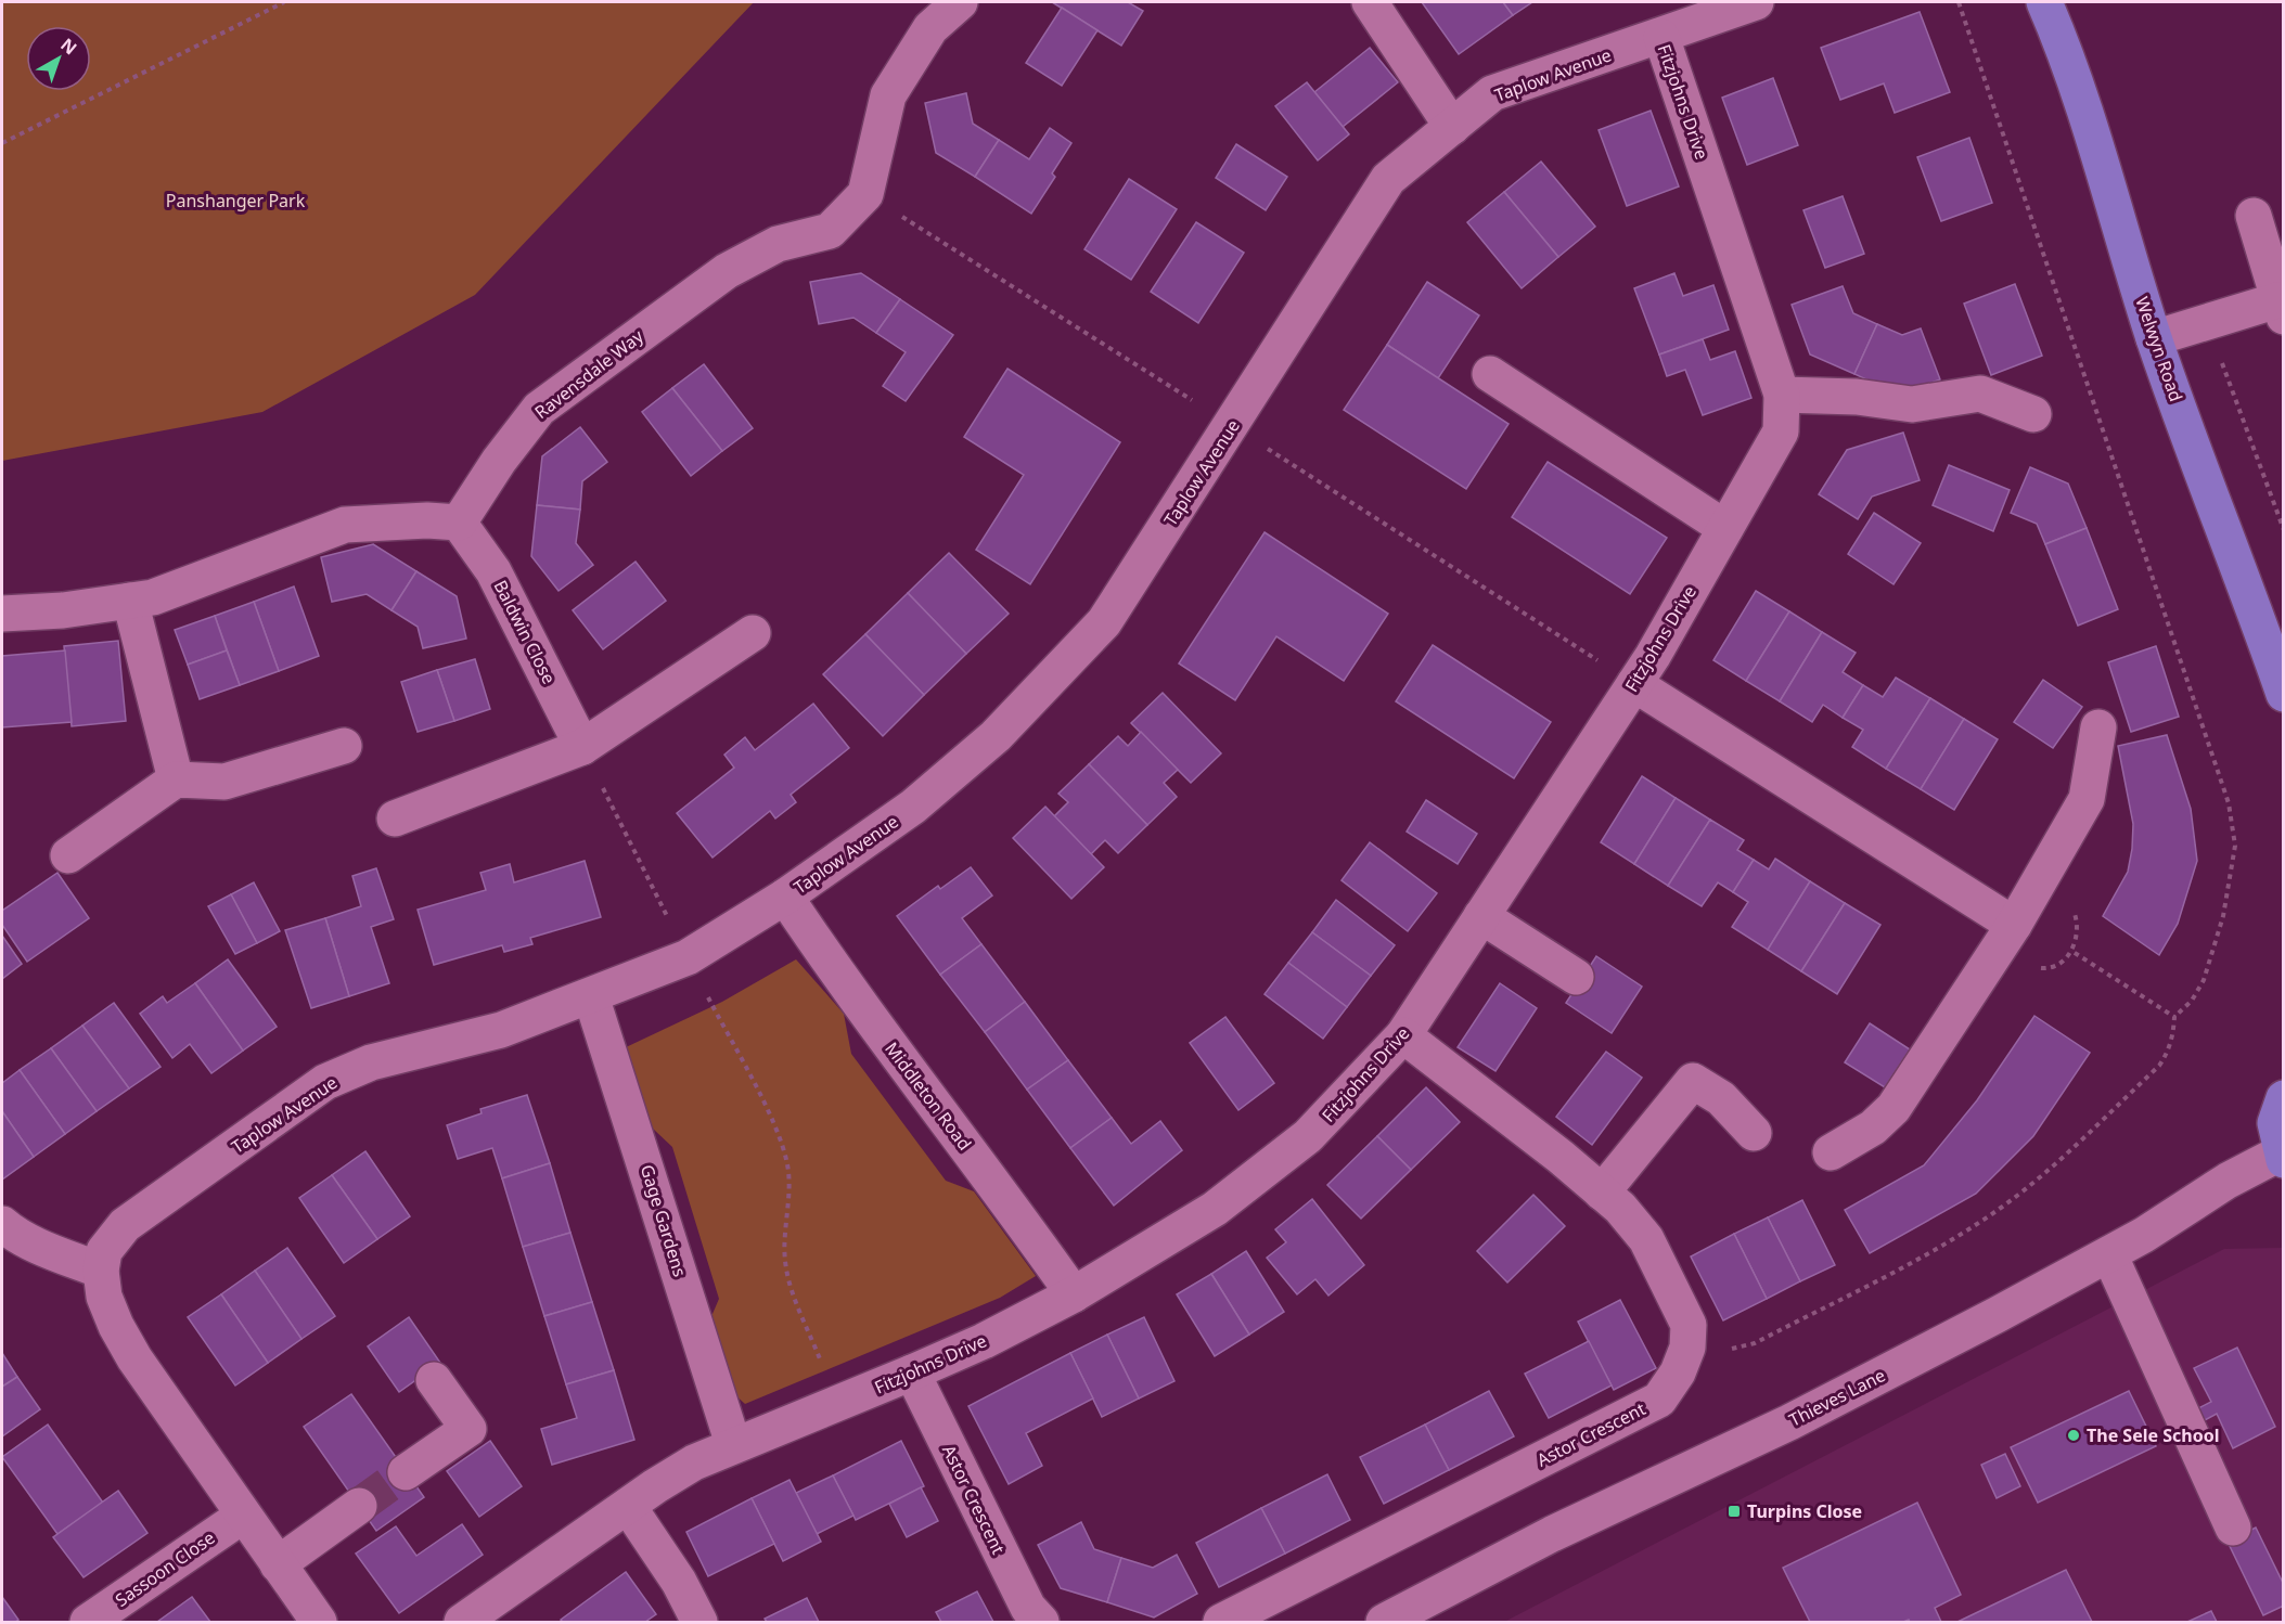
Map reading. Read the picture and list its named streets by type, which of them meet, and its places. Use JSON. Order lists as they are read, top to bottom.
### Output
{
  "streets": {
    "main road": ["Welwyn Road"],
    "street": [
      "Taplow Avenue",
      "Fitzjohns Drive",
      "Ravensdale Way",
      "Baldwin Close",
      "Middleton Road",
      "Gage Gardens",
      "Thieves Lane",
      "Astor Crescent",
      "Sassoon Close"
    ]
  },
  "crossings": [
    ["Taplow Avenue", "Fitzjohns Drive"],
    ["Taplow Avenue", "Middleton Road"],
    ["Taplow Avenue", "Gage Gardens"],
    ["Fitzjohns Drive", "Middleton Road"],
    ["Fitzjohns Drive", "Gage Gardens"],
    ["Fitzjohns Drive", "Astor Crescent"],
    ["Ravensdale Way", "Baldwin Close"]
  ],
  "parks": ["Panshanger Park"],
  "places": {
    "other": ["The Sele School"],
    "transit": ["Turpins Close"]
  },
  "north": "top right"
}
